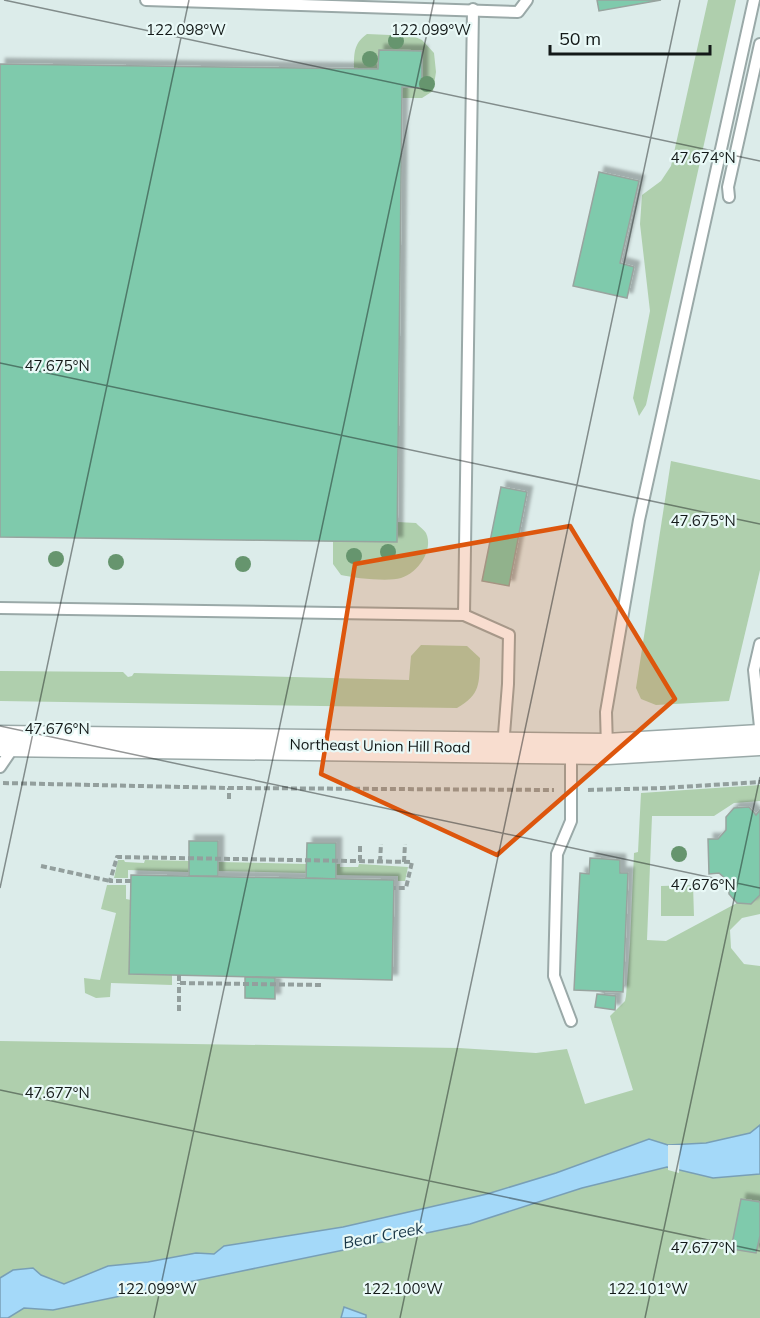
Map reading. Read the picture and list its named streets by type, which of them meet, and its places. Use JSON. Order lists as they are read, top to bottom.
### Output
{
  "streets": {
    "main road": ["Northeast Union Hill Road"]
  },
  "water": ["Bear Creek"],
  "scale_bar": "50 m",
  "coordinates": [
    "122.098°W",
    "122.099°W",
    "47.674°N",
    "47.675°N",
    "47.676°N",
    "47.677°N",
    "122.100°W",
    "122.101°W"
  ]
}
